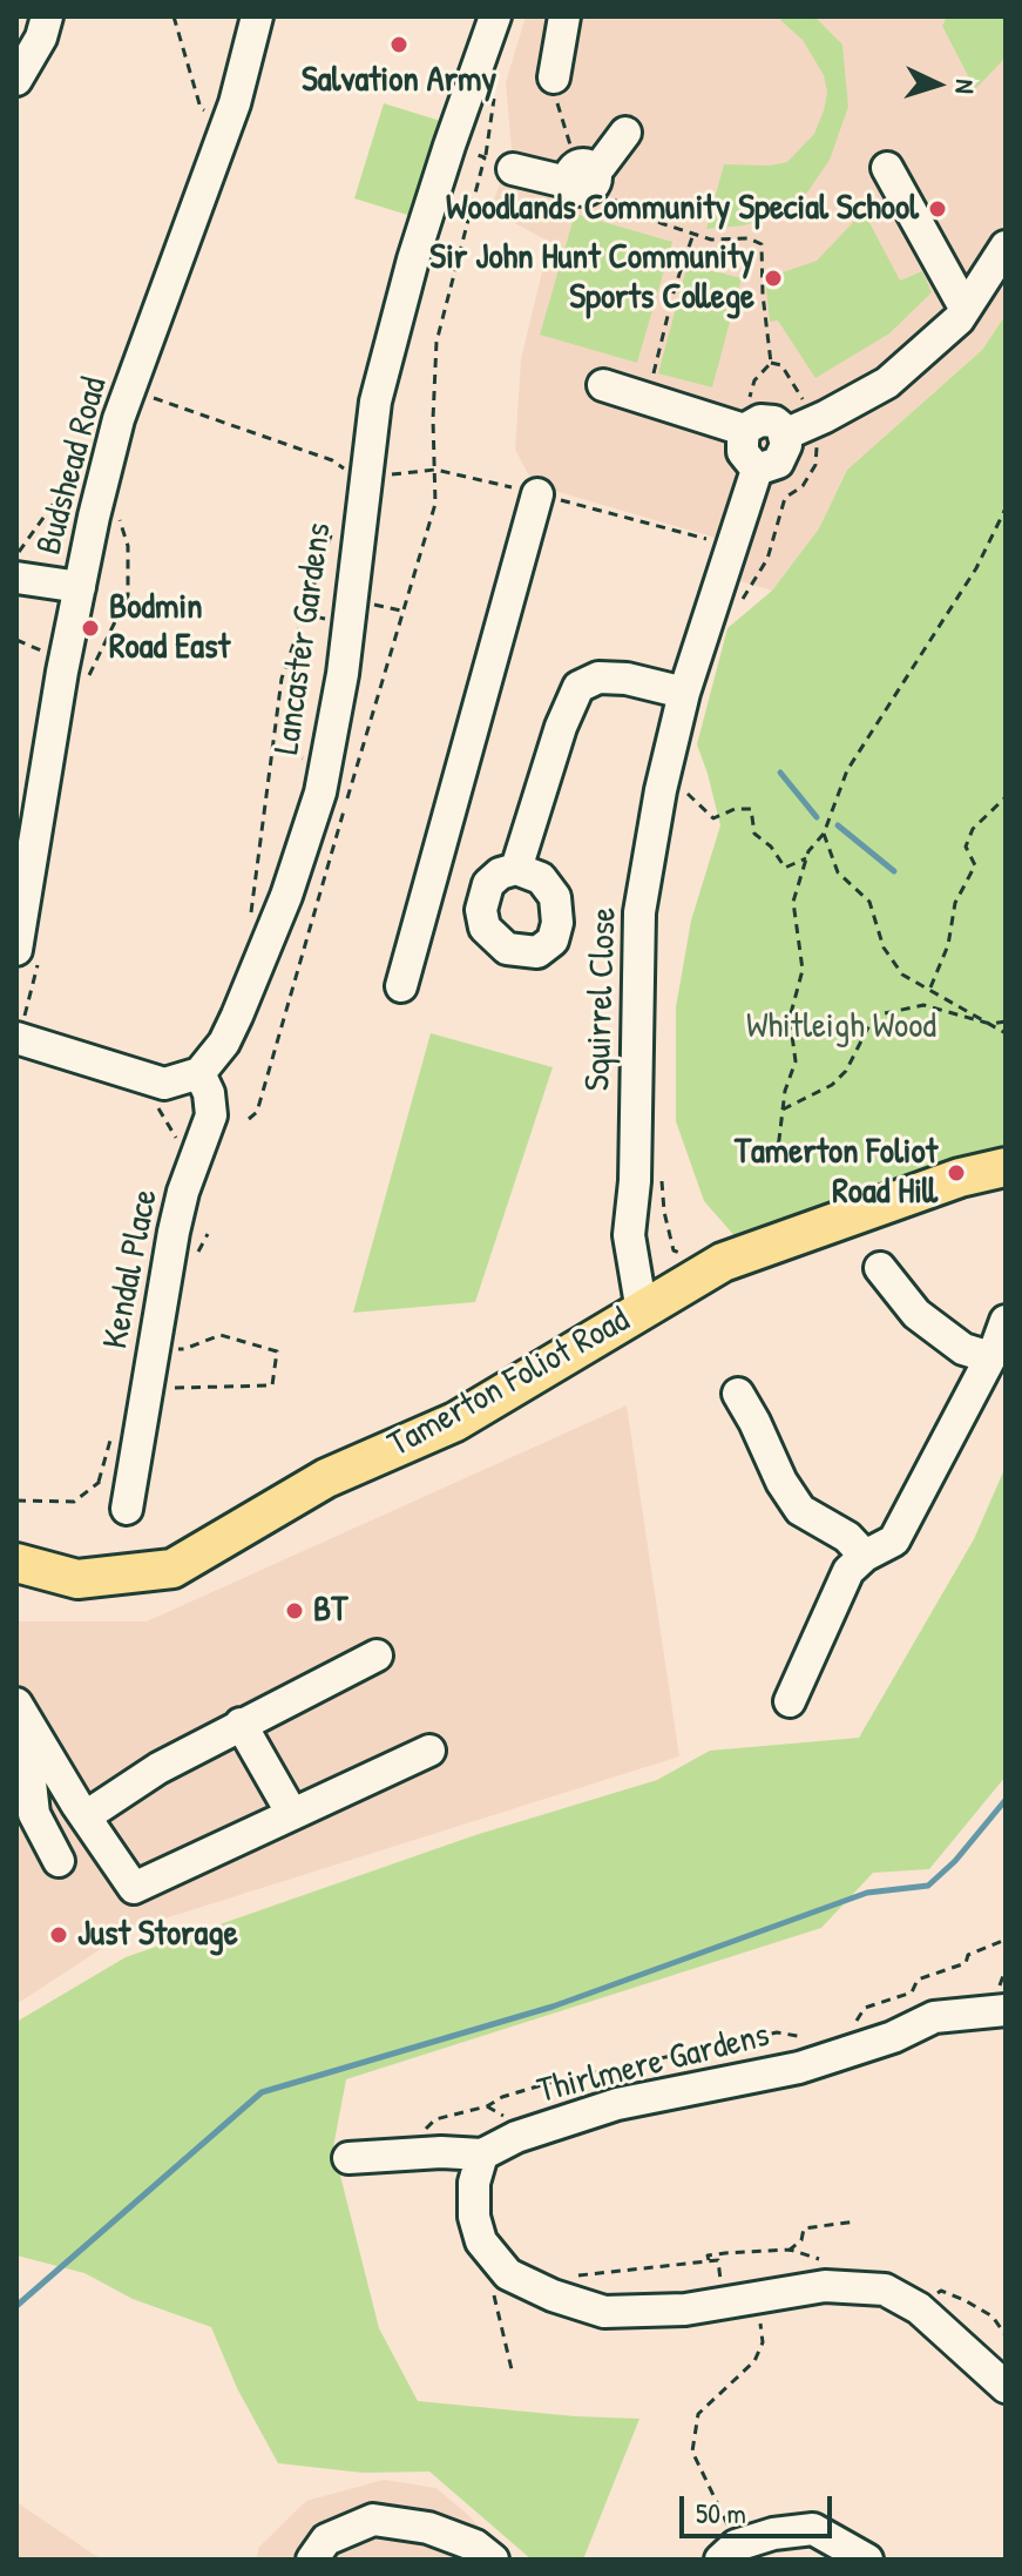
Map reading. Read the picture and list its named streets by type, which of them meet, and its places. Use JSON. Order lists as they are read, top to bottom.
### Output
{
  "streets": {
    "main road": ["Tamerton Foliot Road"],
    "street": [
      "Budshead Road",
      "Lancaster Gardens",
      "Squirrel Close",
      "Kendal Place",
      "Thirlmere Gardens"
    ]
  },
  "crossings": [
    ["Lancaster Gardens", "Kendal Place"],
    ["Squirrel Close", "Tamerton Foliot Road"]
  ],
  "parks": ["Whitleigh Wood"],
  "places": [
    "Salvation Army",
    "Woodlands Community Special School",
    "Sir John Hunt Community Sports College",
    "Bodmin Road East",
    "Tamerton Foliot Road Hill",
    "BT",
    "Just Storage"
  ],
  "scale_bar": "50 m",
  "north": "right"
}
